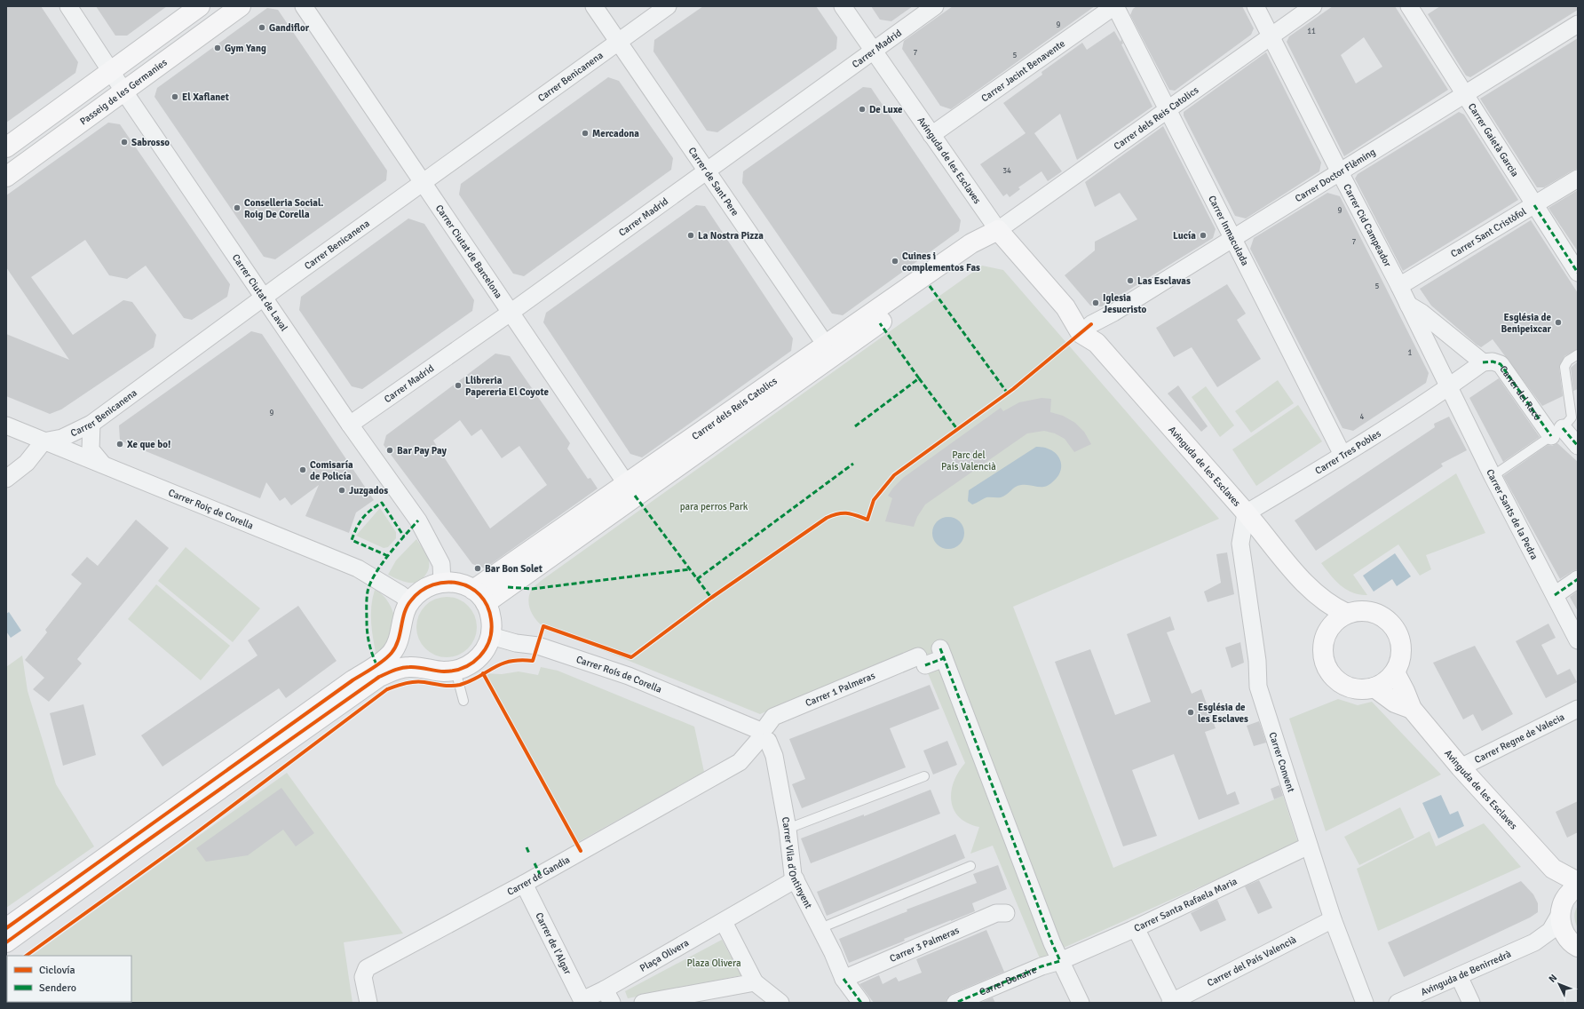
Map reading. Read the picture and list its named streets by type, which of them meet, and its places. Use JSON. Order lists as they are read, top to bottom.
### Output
{
  "streets": {
    "street": [
      "Carrer Madrid",
      "Carrer Jacint Benavente",
      "Carrer Benicanena",
      "Passeig de les Germanies",
      "Carrer dels Reis Catolics",
      "Carrer Gaietà Garcia",
      "Avinguda de les Esclaves",
      "Carrer Doctor Flèming",
      "Carrer de Sant Pere",
      "Carrer Cid Campeador",
      "Carrer Inmaculada",
      "Carrer Sant Cristòfol",
      "Carrer Ciutat de Barcelona",
      "Carrer Ciutat de Laval",
      "Carrer del Racó",
      "Carrer Tres Pobles",
      "Carrer Roiç de Corella",
      "Carrer Sants de la Pedra",
      "Carrer Roís de Corella",
      "Carrer 1 Palmeras",
      "Carrer Regne de Valecia",
      "Carrer Convent",
      "Carrer Vila d'Ontinyent",
      "Carrer de Gandia",
      "Carrer Santa Rafaela Maria",
      "Carrer de l'Algar",
      "Carrer 3 Palmeras",
      "Plaça Olivera",
      "Carrer del País Valencià",
      "Avinguda de Benirredrà",
      "Carrer Bonaire"
    ]
  },
  "crossings": [
    ["Carrer Madrid", "Avinguda de les Esclaves"],
    ["Carrer Madrid", "Carrer de Sant Pere"],
    ["Carrer Madrid", "Carrer Ciutat de Barcelona"],
    ["Carrer Madrid", "Carrer Ciutat de Laval"],
    ["Carrer Jacint Benavente", "Avinguda de les Esclaves"],
    ["Carrer Jacint Benavente", "Carrer Inmaculada"],
    ["Carrer Benicanena", "Carrer de Sant Pere"],
    ["Carrer Benicanena", "Carrer Ciutat de Barcelona"],
    ["Carrer Benicanena", "Carrer Ciutat de Laval"],
    ["Carrer Benicanena", "Carrer Roiç de Corella"],
    ["Passeig de les Germanies", "Carrer Ciutat de Laval"],
    ["Carrer dels Reis Catolics", "Avinguda de les Esclaves"],
    ["Carrer dels Reis Catolics", "Carrer de Sant Pere"],
    ["Carrer dels Reis Catolics", "Carrer Cid Campeador"],
    ["Carrer dels Reis Catolics", "Carrer Inmaculada"],
    ["Carrer dels Reis Catolics", "Carrer Ciutat de Barcelona"],
    ["Carrer dels Reis Catolics", "Carrer Ciutat de Laval"],
    ["Carrer dels Reis Catolics", "Carrer Roiç de Corella"],
    ["Carrer dels Reis Catolics", "Carrer Roís de Corella"],
    ["Carrer Gaietà Garcia", "Carrer Doctor Flèming"],
    ["Carrer Gaietà Garcia", "Carrer Sant Cristòfol"],
    ["Avinguda de les Esclaves", "Carrer Doctor Flèming"],
    ["Avinguda de les Esclaves", "Carrer Tres Pobles"],
    ["Avinguda de les Esclaves", "Carrer Regne de Valecia"],
    ["Avinguda de les Esclaves", "Carrer Convent"],
    ["Avinguda de les Esclaves", "Avinguda de Benirredrà"],
    ["Carrer Doctor Flèming", "Carrer Cid Campeador"],
    ["Carrer Doctor Flèming", "Carrer Inmaculada"],
    ["Carrer Cid Campeador", "Carrer Sant Cristòfol"],
    ["Carrer Cid Campeador", "Carrer Tres Pobles"],
    ["Carrer Cid Campeador", "Carrer Sants de la Pedra"],
    ["Carrer Inmaculada", "Carrer Tres Pobles"],
    ["Carrer Ciutat de Laval", "Carrer Roiç de Corella"],
    ["Carrer Ciutat de Laval", "Carrer Roís de Corella"],
    ["Carrer Tres Pobles", "Carrer Sants de la Pedra"],
    ["Carrer Tres Pobles", "Carrer Convent"],
    ["Carrer Roiç de Corella", "Carrer Roís de Corella"],
    ["Carrer Roís de Corella", "Carrer 1 Palmeras"],
    ["Carrer Roís de Corella", "Carrer Vila d'Ontinyent"],
    ["Carrer Roís de Corella", "Carrer de Gandia"],
    ["Carrer 1 Palmeras", "Carrer Vila d'Ontinyent"],
    ["Carrer 1 Palmeras", "Carrer de Gandia"],
    ["Carrer 1 Palmeras", "Carrer Santa Rafaela Maria"],
    ["Carrer 1 Palmeras", "Carrer Bonaire"],
    ["Carrer Convent", "Carrer Santa Rafaela Maria"],
    ["Carrer Convent", "Carrer del País Valencià"],
    ["Carrer Vila d'Ontinyent", "Carrer de Gandia"],
    ["Carrer Vila d'Ontinyent", "Carrer 3 Palmeras"],
    ["Carrer Vila d'Ontinyent", "Plaça Olivera"],
    ["Carrer de Gandia", "Carrer de l'Algar"],
    ["Carrer Santa Rafaela Maria", "Carrer Bonaire"],
    ["Carrer de l'Algar", "Plaça Olivera"]
  ],
  "parks": ["Parc del País Valencià", "para perros Park", "Plaza Olivera"],
  "places": [
    "Gandiflor",
    "Gym Yang",
    "El Xaflanet",
    "De Luxe",
    "Mercadona",
    "Sabrosso",
    "Conselleria Social. Roig De Corella",
    "La Nostra Pizza",
    "Lucía",
    "Cuines i complementos Fas",
    "Las Esclavas",
    "Iglesia Jesucristo",
    "Església de Benipeixcar",
    "Llibreria Papereria El Coyote",
    "Xe que bo!",
    "Bar Pay Pay",
    "Comisaría de Policía",
    "Juzgados",
    "Bar Bon Solet",
    "Església de les Esclaves"
  ],
  "house_numbers": [
    "9",
    "11",
    "7",
    "5",
    "34",
    "9",
    "7",
    "5",
    "1",
    "9",
    "4"
  ],
  "legend": ["Ciclovía", "Sendero"],
  "north": "top left"
}
